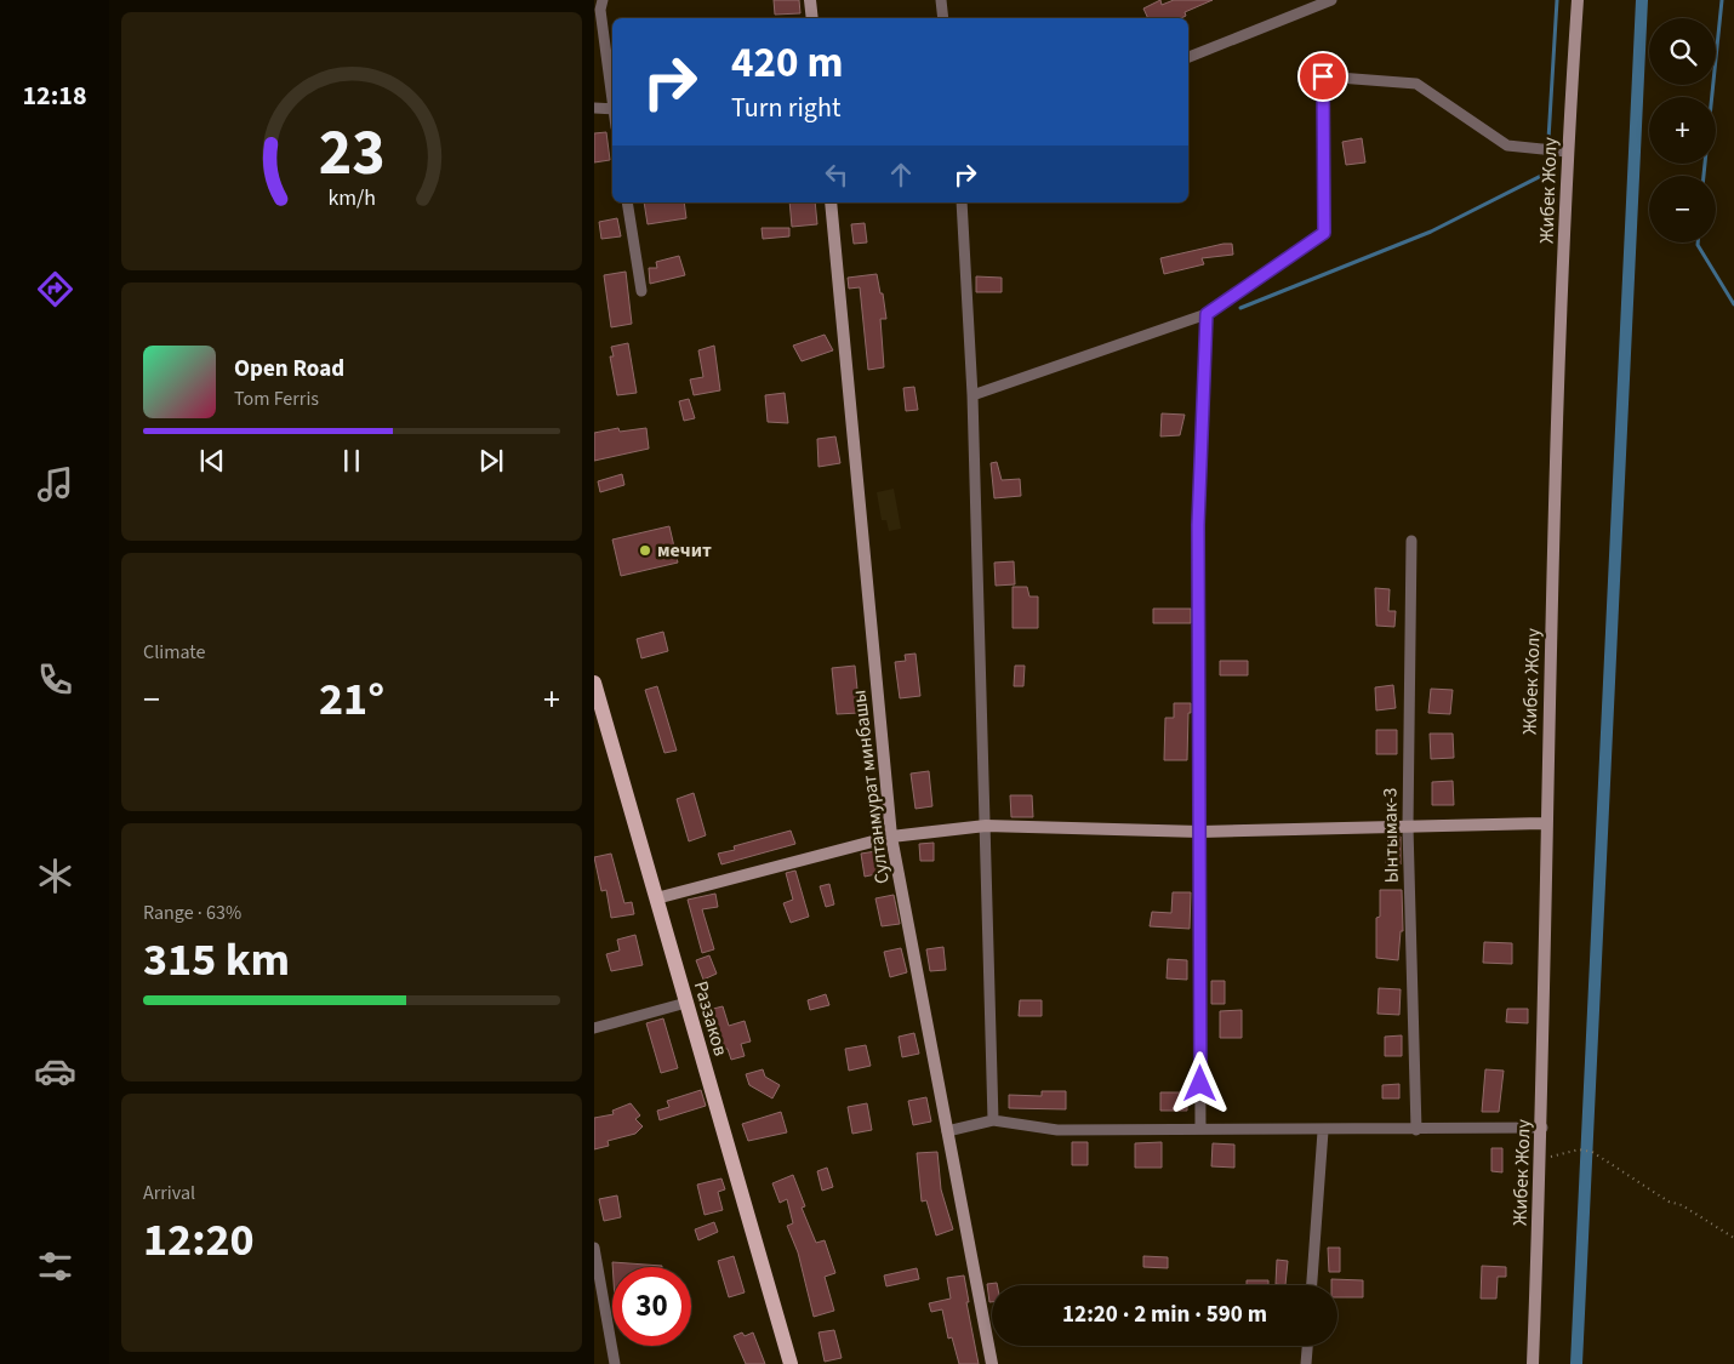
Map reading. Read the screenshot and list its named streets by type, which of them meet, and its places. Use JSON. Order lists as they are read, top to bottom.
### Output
{
  "streets": {
    "main road": ["Раззаков"],
    "street": ["Жибек Жолу", "Султанмурат минбашы", "Ынтымак-3"]
  },
  "places": ["мечит"],
  "page": {
    "tabs": "12:18",
    "map_buttons": ["+", "−"],
    "turn": ["420 m", "Turn right"],
    "song": ["Open Road", "Tom Ferris"],
    "tile": [
      "Climate",
      ["Range · 63%", "315 km"],
      ["Arrival", "12:20"]
    ],
    "heat": ["−", "21°", "+"],
    "limit": "30",
    "trip": "12:20 · 2 min · 590 m",
    "gauge": ["23", "km/h"]
  }
}
